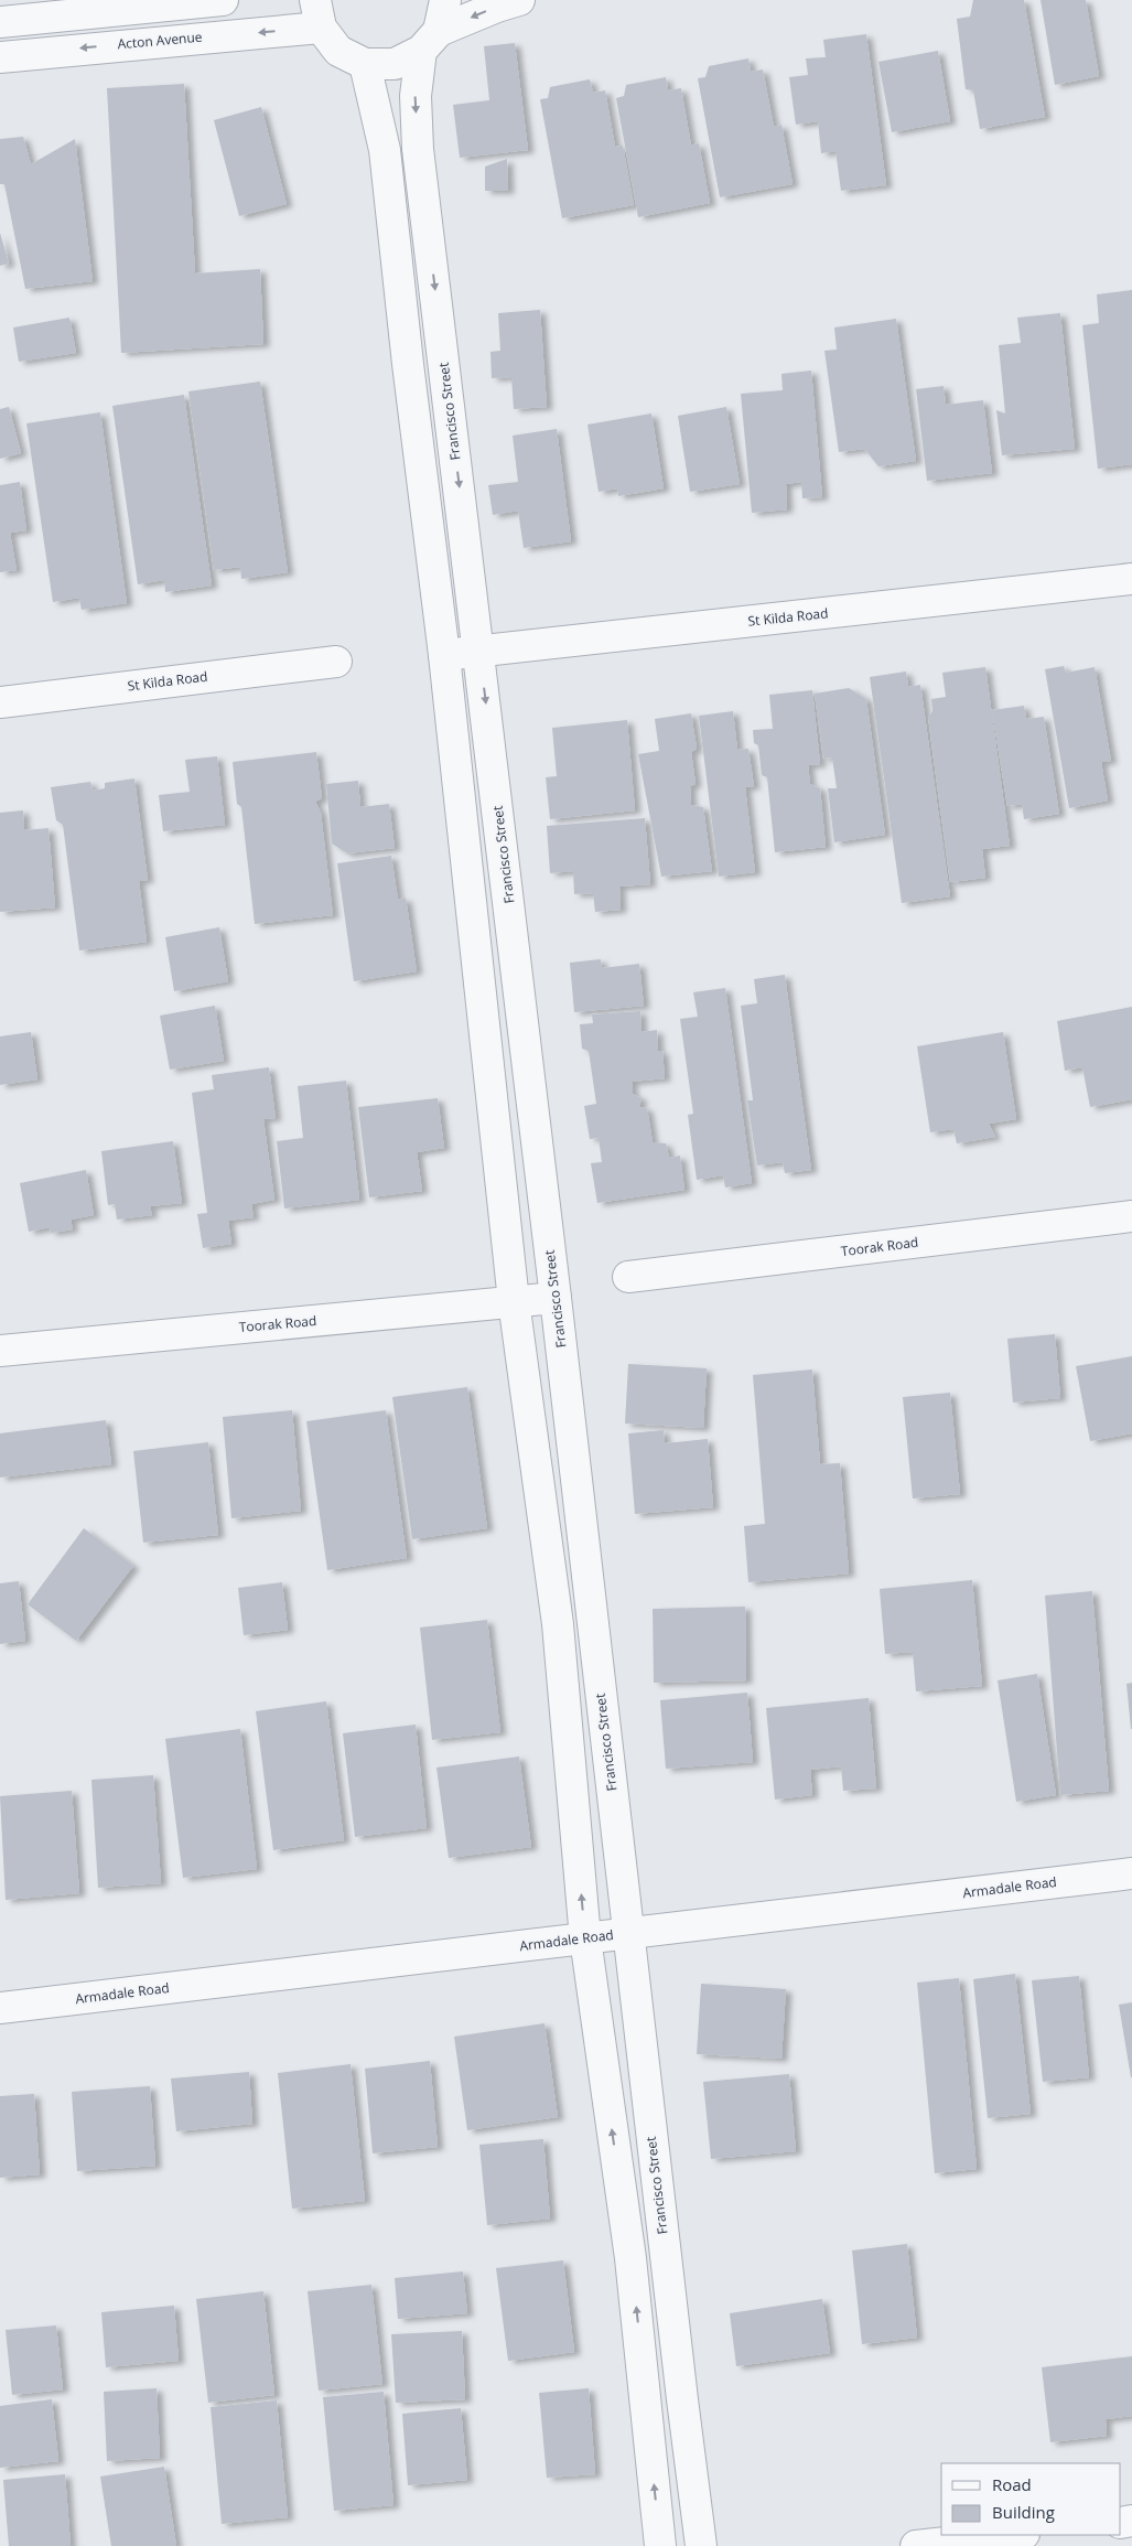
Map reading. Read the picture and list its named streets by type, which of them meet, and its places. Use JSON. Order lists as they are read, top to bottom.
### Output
{
  "streets": {
    "street": [
      "Acton Avenue",
      "Francisco Street",
      "St Kilda Road",
      "Toorak Road",
      "Armadale Road"
    ]
  },
  "crossings": [
    ["Francisco Street", "St Kilda Road"],
    ["Francisco Street", "Toorak Road"],
    ["Francisco Street", "Armadale Road"]
  ],
  "legend": ["Road", "Building"]
}
